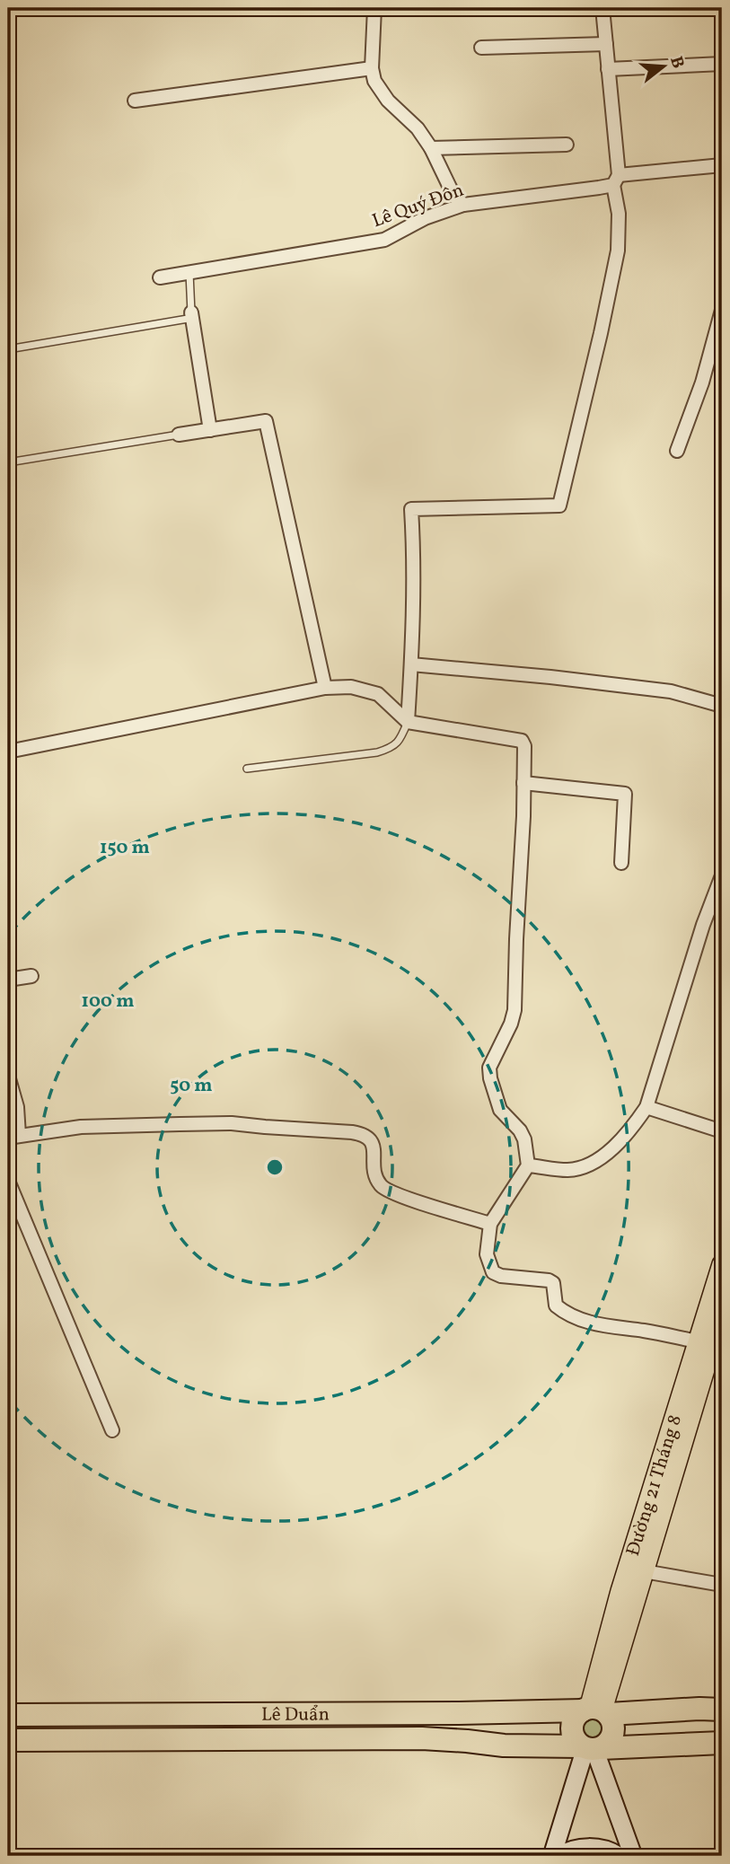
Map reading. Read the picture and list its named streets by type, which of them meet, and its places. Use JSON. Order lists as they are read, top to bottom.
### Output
{
  "streets": {
    "highway": ["Lê Duẩn"],
    "main road": ["Đường 21 Tháng 8"],
    "street": ["Lê Quý Đôn"]
  },
  "crossings": [
    ["Đường 21 Tháng 8", "Lê Duẩn"]
  ],
  "north": "right",
  "rings": ["150 m", "100 m", "50 m"]
}
